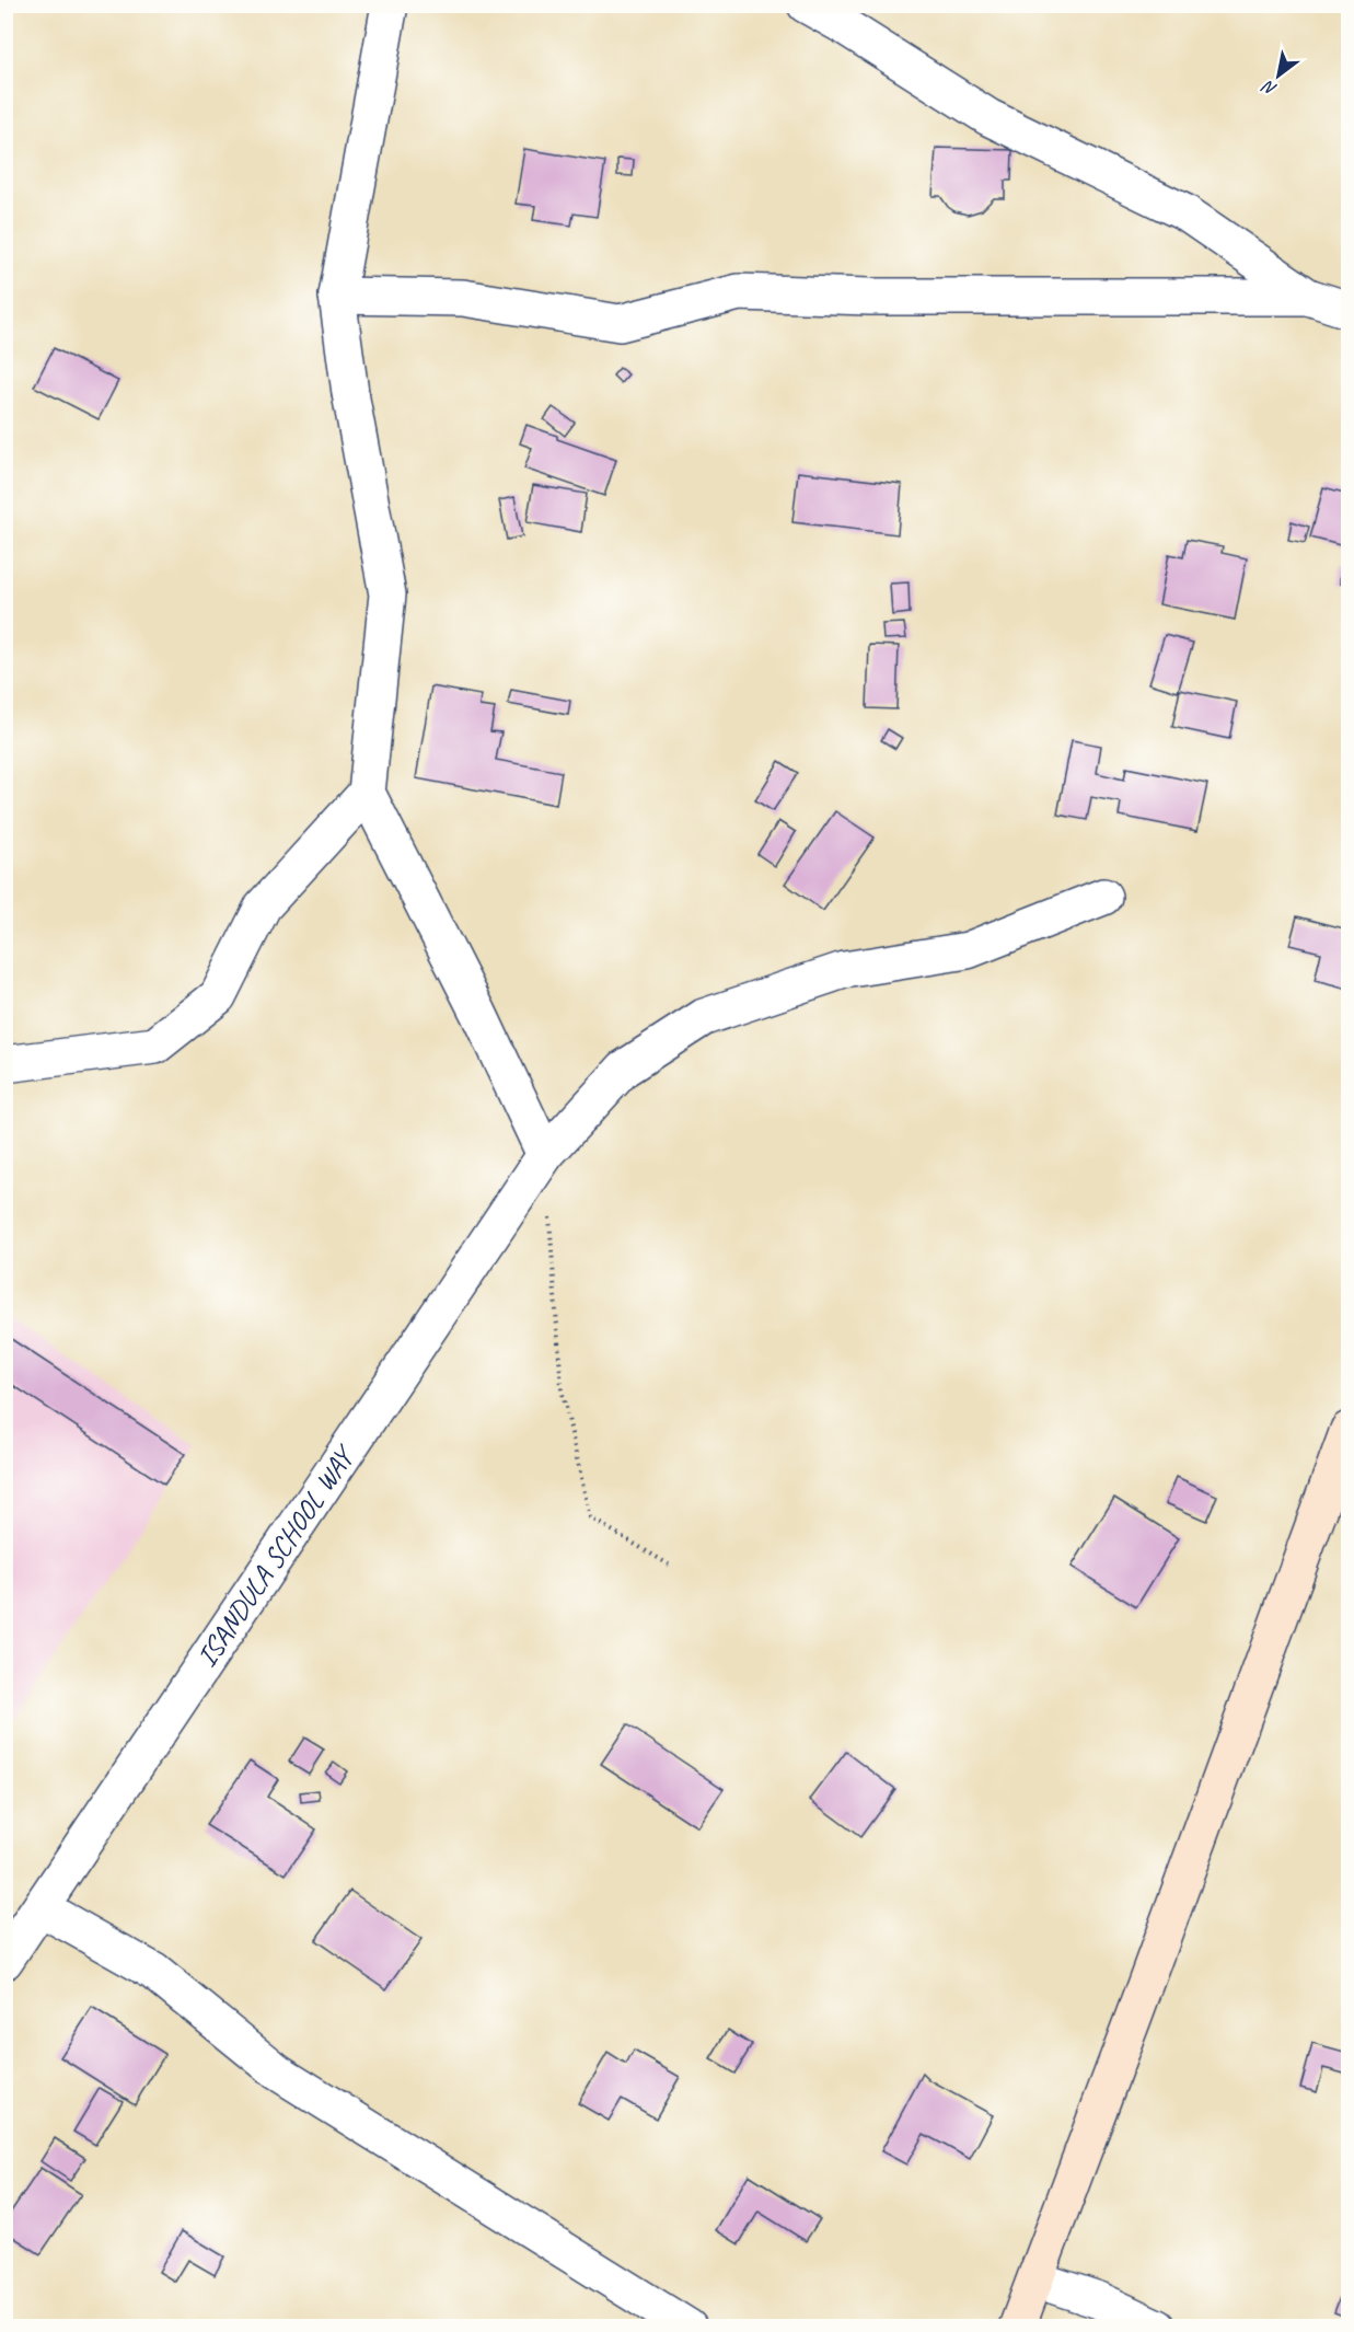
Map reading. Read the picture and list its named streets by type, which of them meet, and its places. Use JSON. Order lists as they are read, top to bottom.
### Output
{
  "streets": {
    "street": ["ISANDULA SCHOOL WAY"]
  },
  "north": "bottom left"
}
